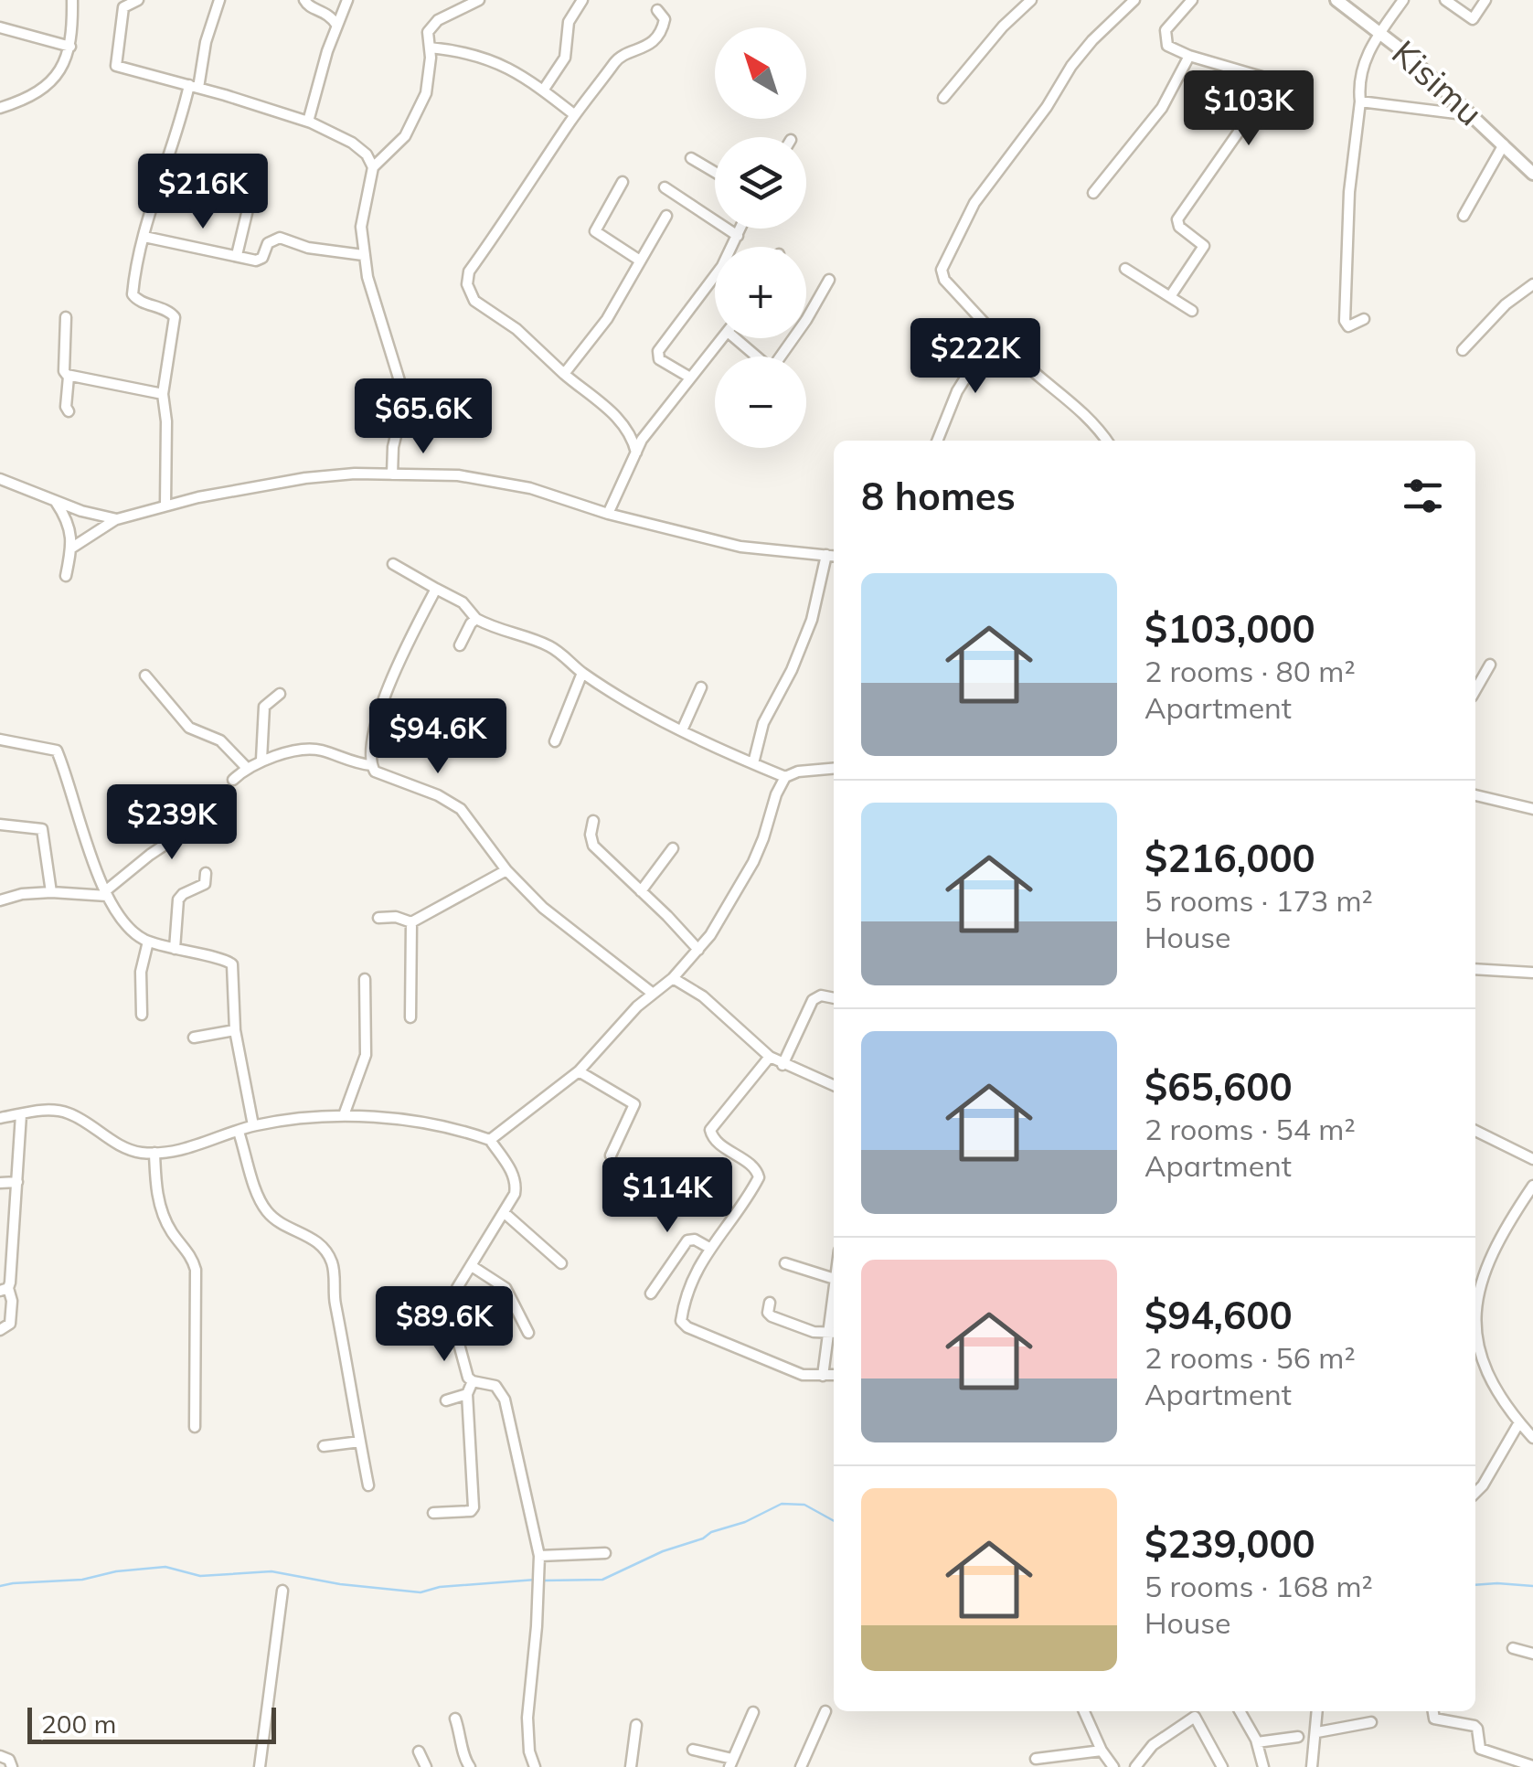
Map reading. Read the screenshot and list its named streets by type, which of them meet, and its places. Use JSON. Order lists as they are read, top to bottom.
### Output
{
  "streets": {
    "street": ["Kisimu"]
  },
  "scale_bar": "200 m",
  "north": "top left",
  "page": {
    "map_buttons": ["+", "−"],
    "price": [
      "$103K",
      "$216K",
      "$222K",
      "$65.6K",
      "$94.6K",
      "$239K",
      "$114K",
      "$89.6K"
    ],
    "heading": "8 homes",
    "list": [
      {
        "name": "$103,000",
        "note": "2 rooms · 80 m² · Apartment"
      },
      {
        "name": "$216,000",
        "note": "5 rooms · 173 m² · House"
      },
      {
        "name": "$65,600",
        "note": "2 rooms · 54 m² · Apartment"
      },
      {
        "name": "$94,600",
        "note": "2 rooms · 56 m² · Apartment"
      },
      {
        "name": "$239,000",
        "note": "5 rooms · 168 m² · House"
      }
    ],
    "scale": "200 m"
  }
}
